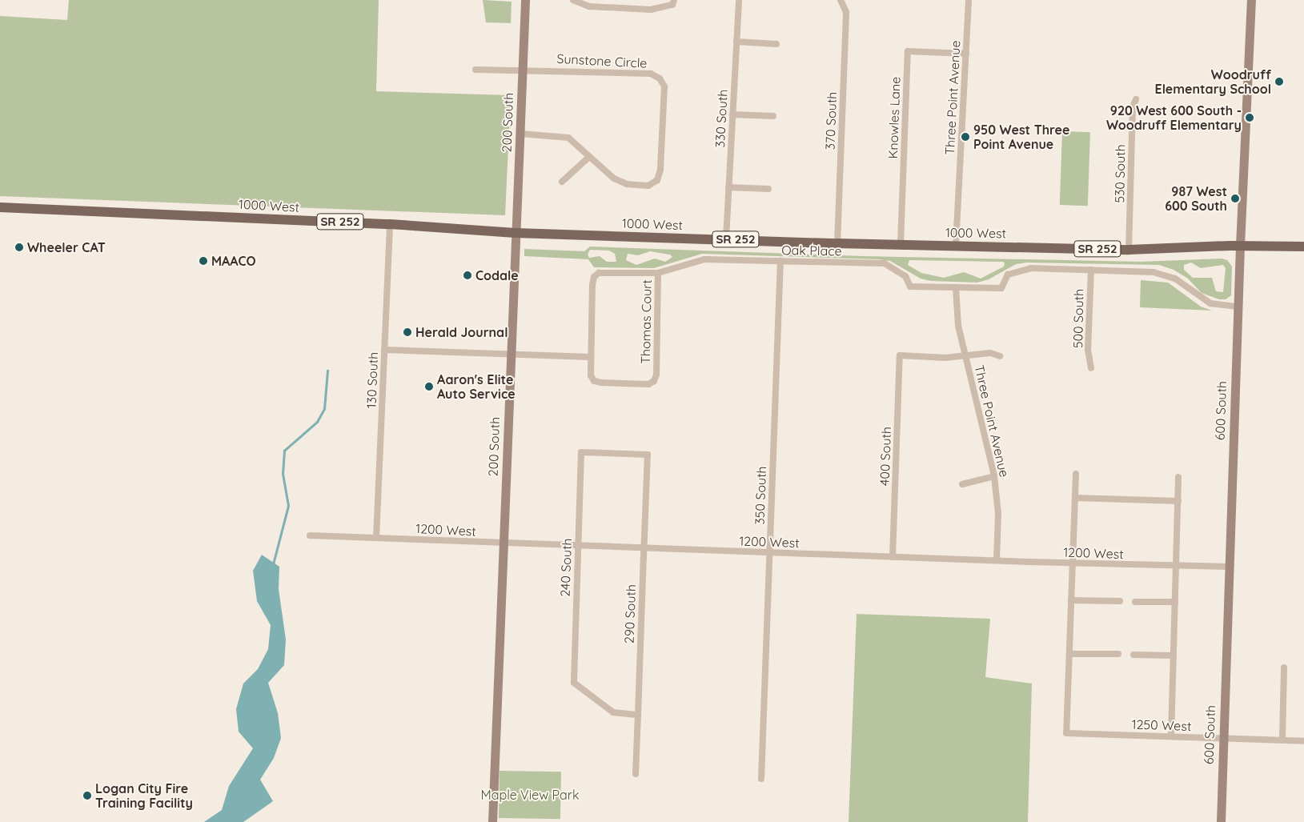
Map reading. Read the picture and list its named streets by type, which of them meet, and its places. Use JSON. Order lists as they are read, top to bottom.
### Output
{
  "streets": {
    "main road": ["1000 West", "SR 252"],
    "street": [
      "Sunstone Circle",
      "Three Point Avenue",
      "Knowles Lane",
      "330 South",
      "370 South",
      "200 South",
      "530 South",
      "Oak Place",
      "500 South",
      "Thomas Court",
      "130 South",
      "600 South",
      "400 South",
      "350 South",
      "1200 West",
      "240 South",
      "290 South",
      "1250 West"
    ]
  },
  "crossings": [
    ["Sunstone Circle", "200 South"],
    ["Three Point Avenue", "Knowles Lane"],
    ["Three Point Avenue", "1000 West"],
    ["Three Point Avenue", "Oak Place"],
    ["Three Point Avenue", "400 South"],
    ["Three Point Avenue", "1200 West"],
    ["Knowles Lane", "1000 West"],
    ["330 South", "1000 West"],
    ["370 South", "1000 West"],
    ["200 South", "1000 West"],
    ["200 South", "1200 West"],
    ["530 South", "1000 West"],
    ["1000 West", "130 South"],
    ["1000 West", "600 South"],
    ["Oak Place", "Thomas Court"],
    ["Oak Place", "350 South"],
    ["130 South", "1200 West"],
    ["600 South", "1200 West"],
    ["600 South", "1250 West"],
    ["400 South", "1200 West"],
    ["350 South", "1200 West"],
    ["1200 West", "240 South"],
    ["1200 West", "290 South"],
    ["240 South", "290 South"]
  ],
  "parks": ["Maple View Park"],
  "places": [
    "Woodruff Elementary School",
    "920 West 600 South - Woodruff Elementary",
    "950 West Three Point Avenue",
    "987 West 600 South",
    "Wheeler CAT",
    "MAACO",
    "Codale",
    "Herald Journal",
    "Aaron's Elite Auto Service",
    "Logan City Fire Training Facility"
  ]
}
